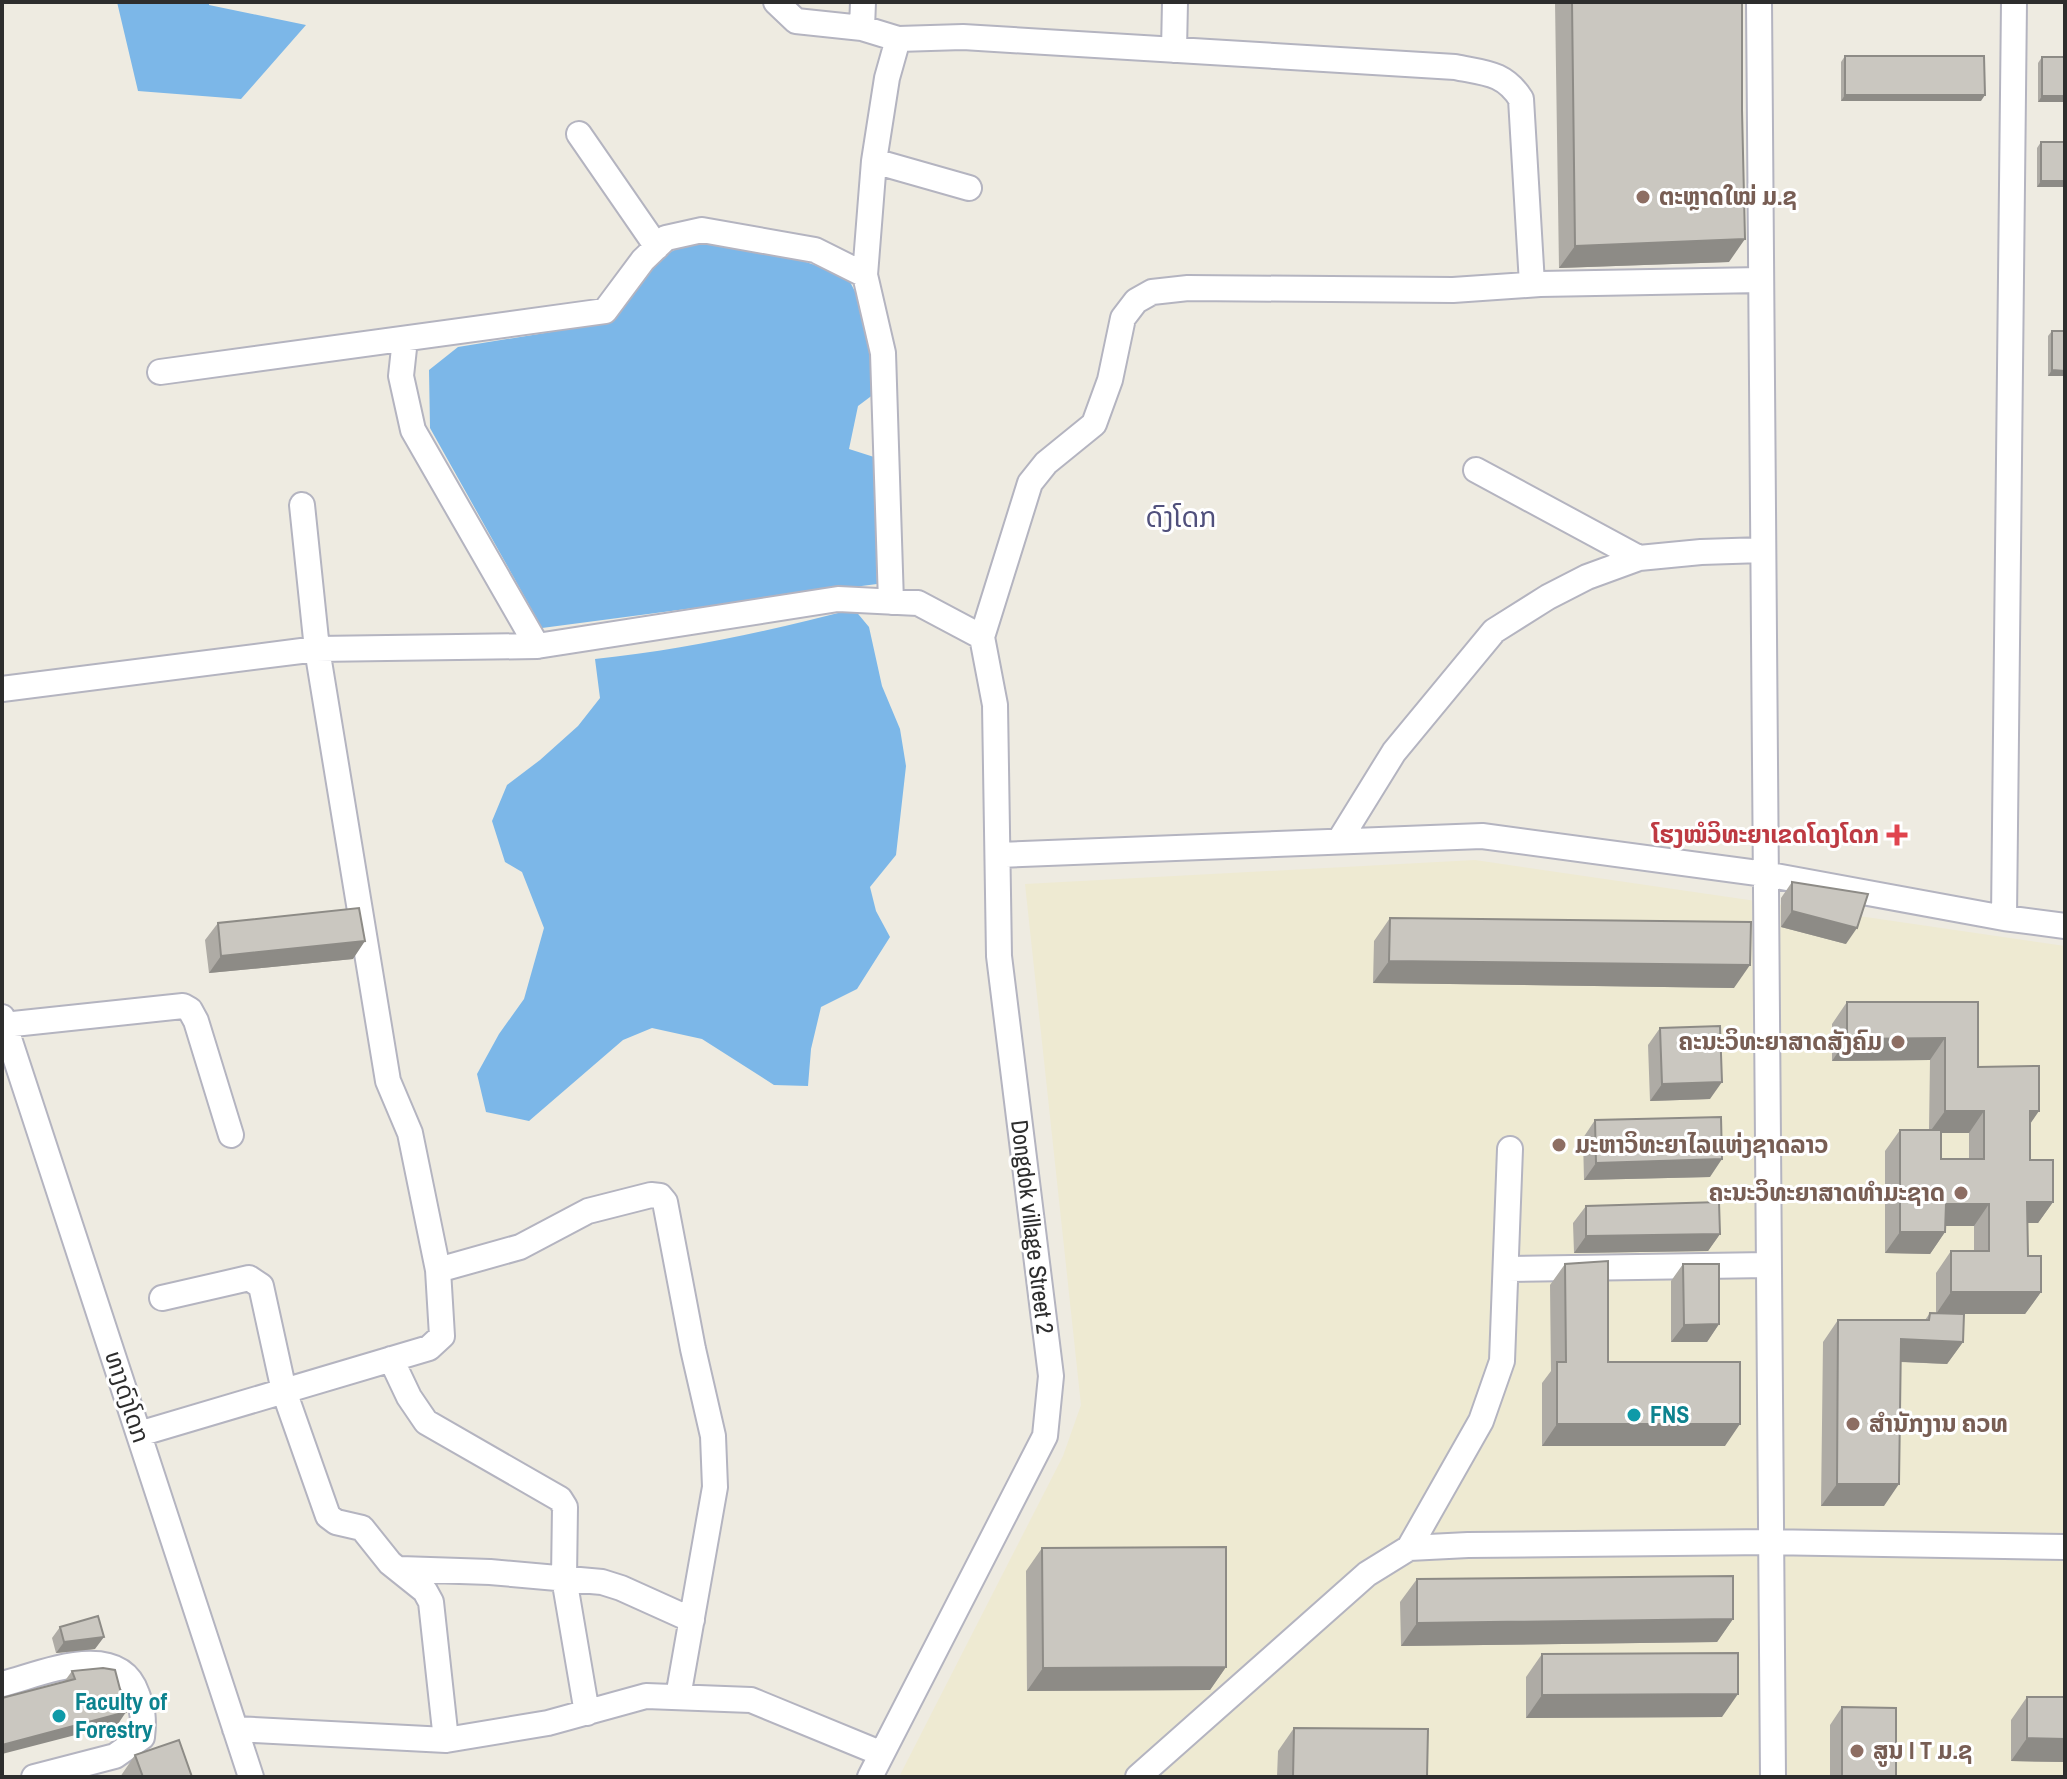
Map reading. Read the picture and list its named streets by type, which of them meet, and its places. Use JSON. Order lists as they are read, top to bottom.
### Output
{
  "streets": {
    "street": ["Dongdok village Street 2", "ທາງດົງໂດກ"]
  },
  "districts": ["ດົງໂດກ"],
  "places": {
    "other": [
      "ຕະຫຼາດໃໝ່ ມ.ຊ",
      "ຄະນະວິທະຍາສາດສັງຄົມ",
      "ມະຫາວິທະຍາໄລແຫ່ງຊາດລາວ",
      "ຄະນະວິທະຍາສາດທຳມະຊາດ",
      "FNS",
      "ສຳນັກງານ ຄວທ",
      "Faculty of Forestry",
      "ສູນ I T ມ.ຊ"
    ],
    "health": ["ໂຮງໝໍວິທະຍາເຂດໂດງໂດກ"]
  }
}
